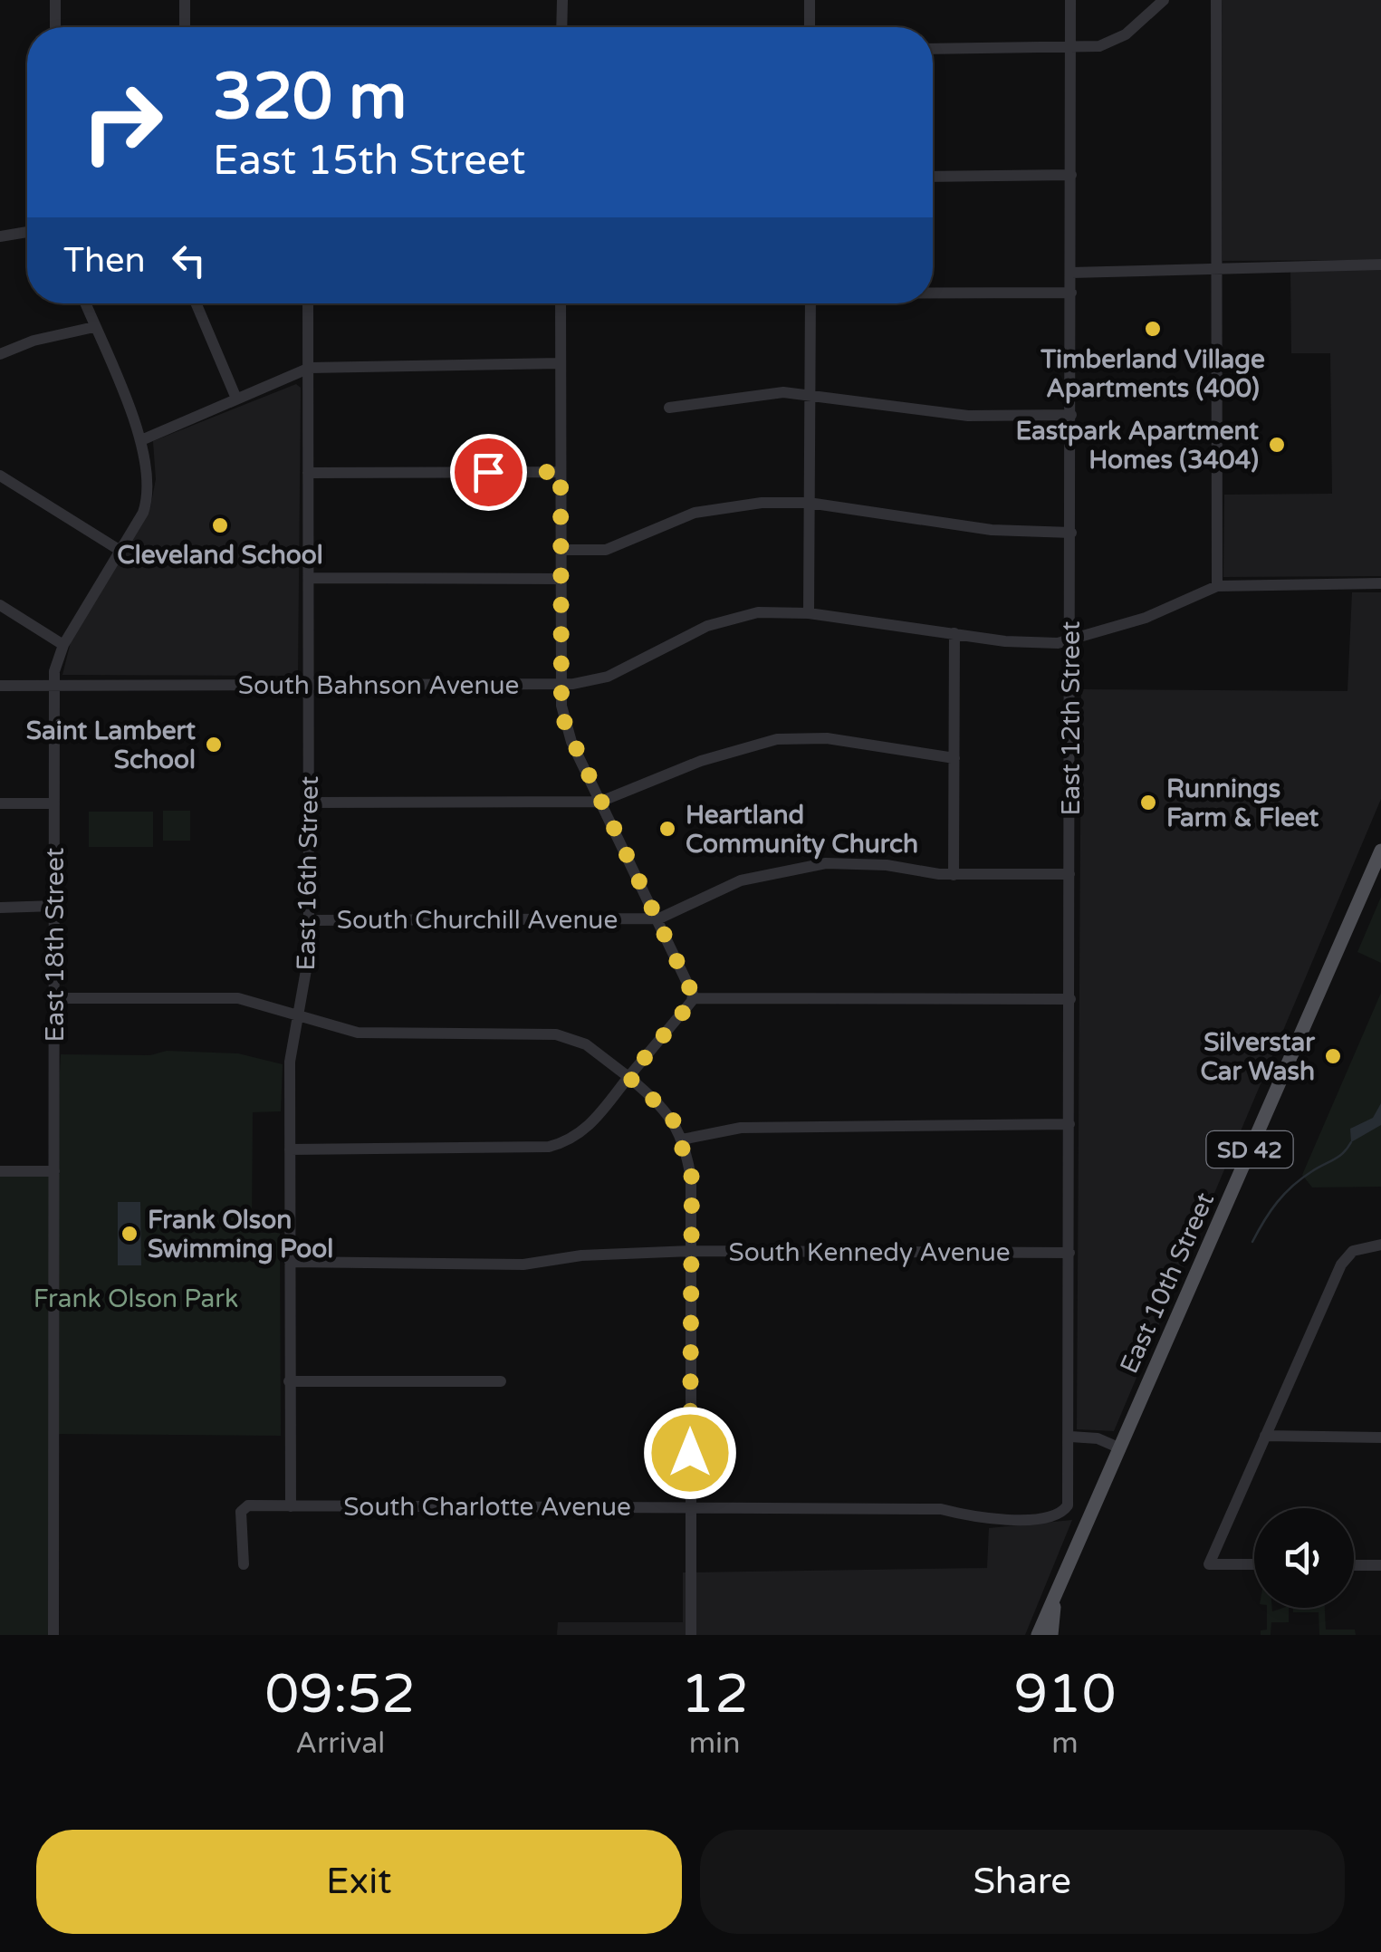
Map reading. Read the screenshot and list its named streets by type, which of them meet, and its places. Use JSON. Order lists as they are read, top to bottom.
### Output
{
  "streets": {
    "main road": ["SD 42", "East 10th Street"],
    "street": [
      "South Bahnson Avenue",
      "East 12th Street",
      "East 16th Street",
      "South Churchill Avenue",
      "East 18th Street",
      "South Kennedy Avenue",
      "South Charlotte Avenue"
    ]
  },
  "crossings": [
    ["South Bahnson Avenue", "East 12th Street"],
    ["South Bahnson Avenue", "East 16th Street"],
    ["South Bahnson Avenue", "East 18th Street"],
    ["East 12th Street", "South Churchill Avenue"],
    ["East 12th Street", "South Kennedy Avenue"],
    ["East 12th Street", "South Charlotte Avenue"],
    ["East 16th Street", "South Churchill Avenue"],
    ["East 16th Street", "South Kennedy Avenue"],
    ["East 16th Street", "South Charlotte Avenue"]
  ],
  "parks": ["Frank Olson Park"],
  "places": [
    "Timberland Village Apartments (400)",
    "Eastpark Apartment Homes (3404)",
    "Cleveland School",
    "Saint Lambert School",
    "Runnings Farm & Fleet",
    "Heartland Community Church",
    "Silverstar Car Wash",
    "Frank Olson Swimming Pool"
  ],
  "page": {
    "turn": ["320 m", "East 15th Street"],
    "then": "Then",
    "eta": [
      "09:52",
      "Arrival",
      "12",
      "min",
      "910",
      "m"
    ],
    "buttons": ["Exit", "Share"]
  }
}
